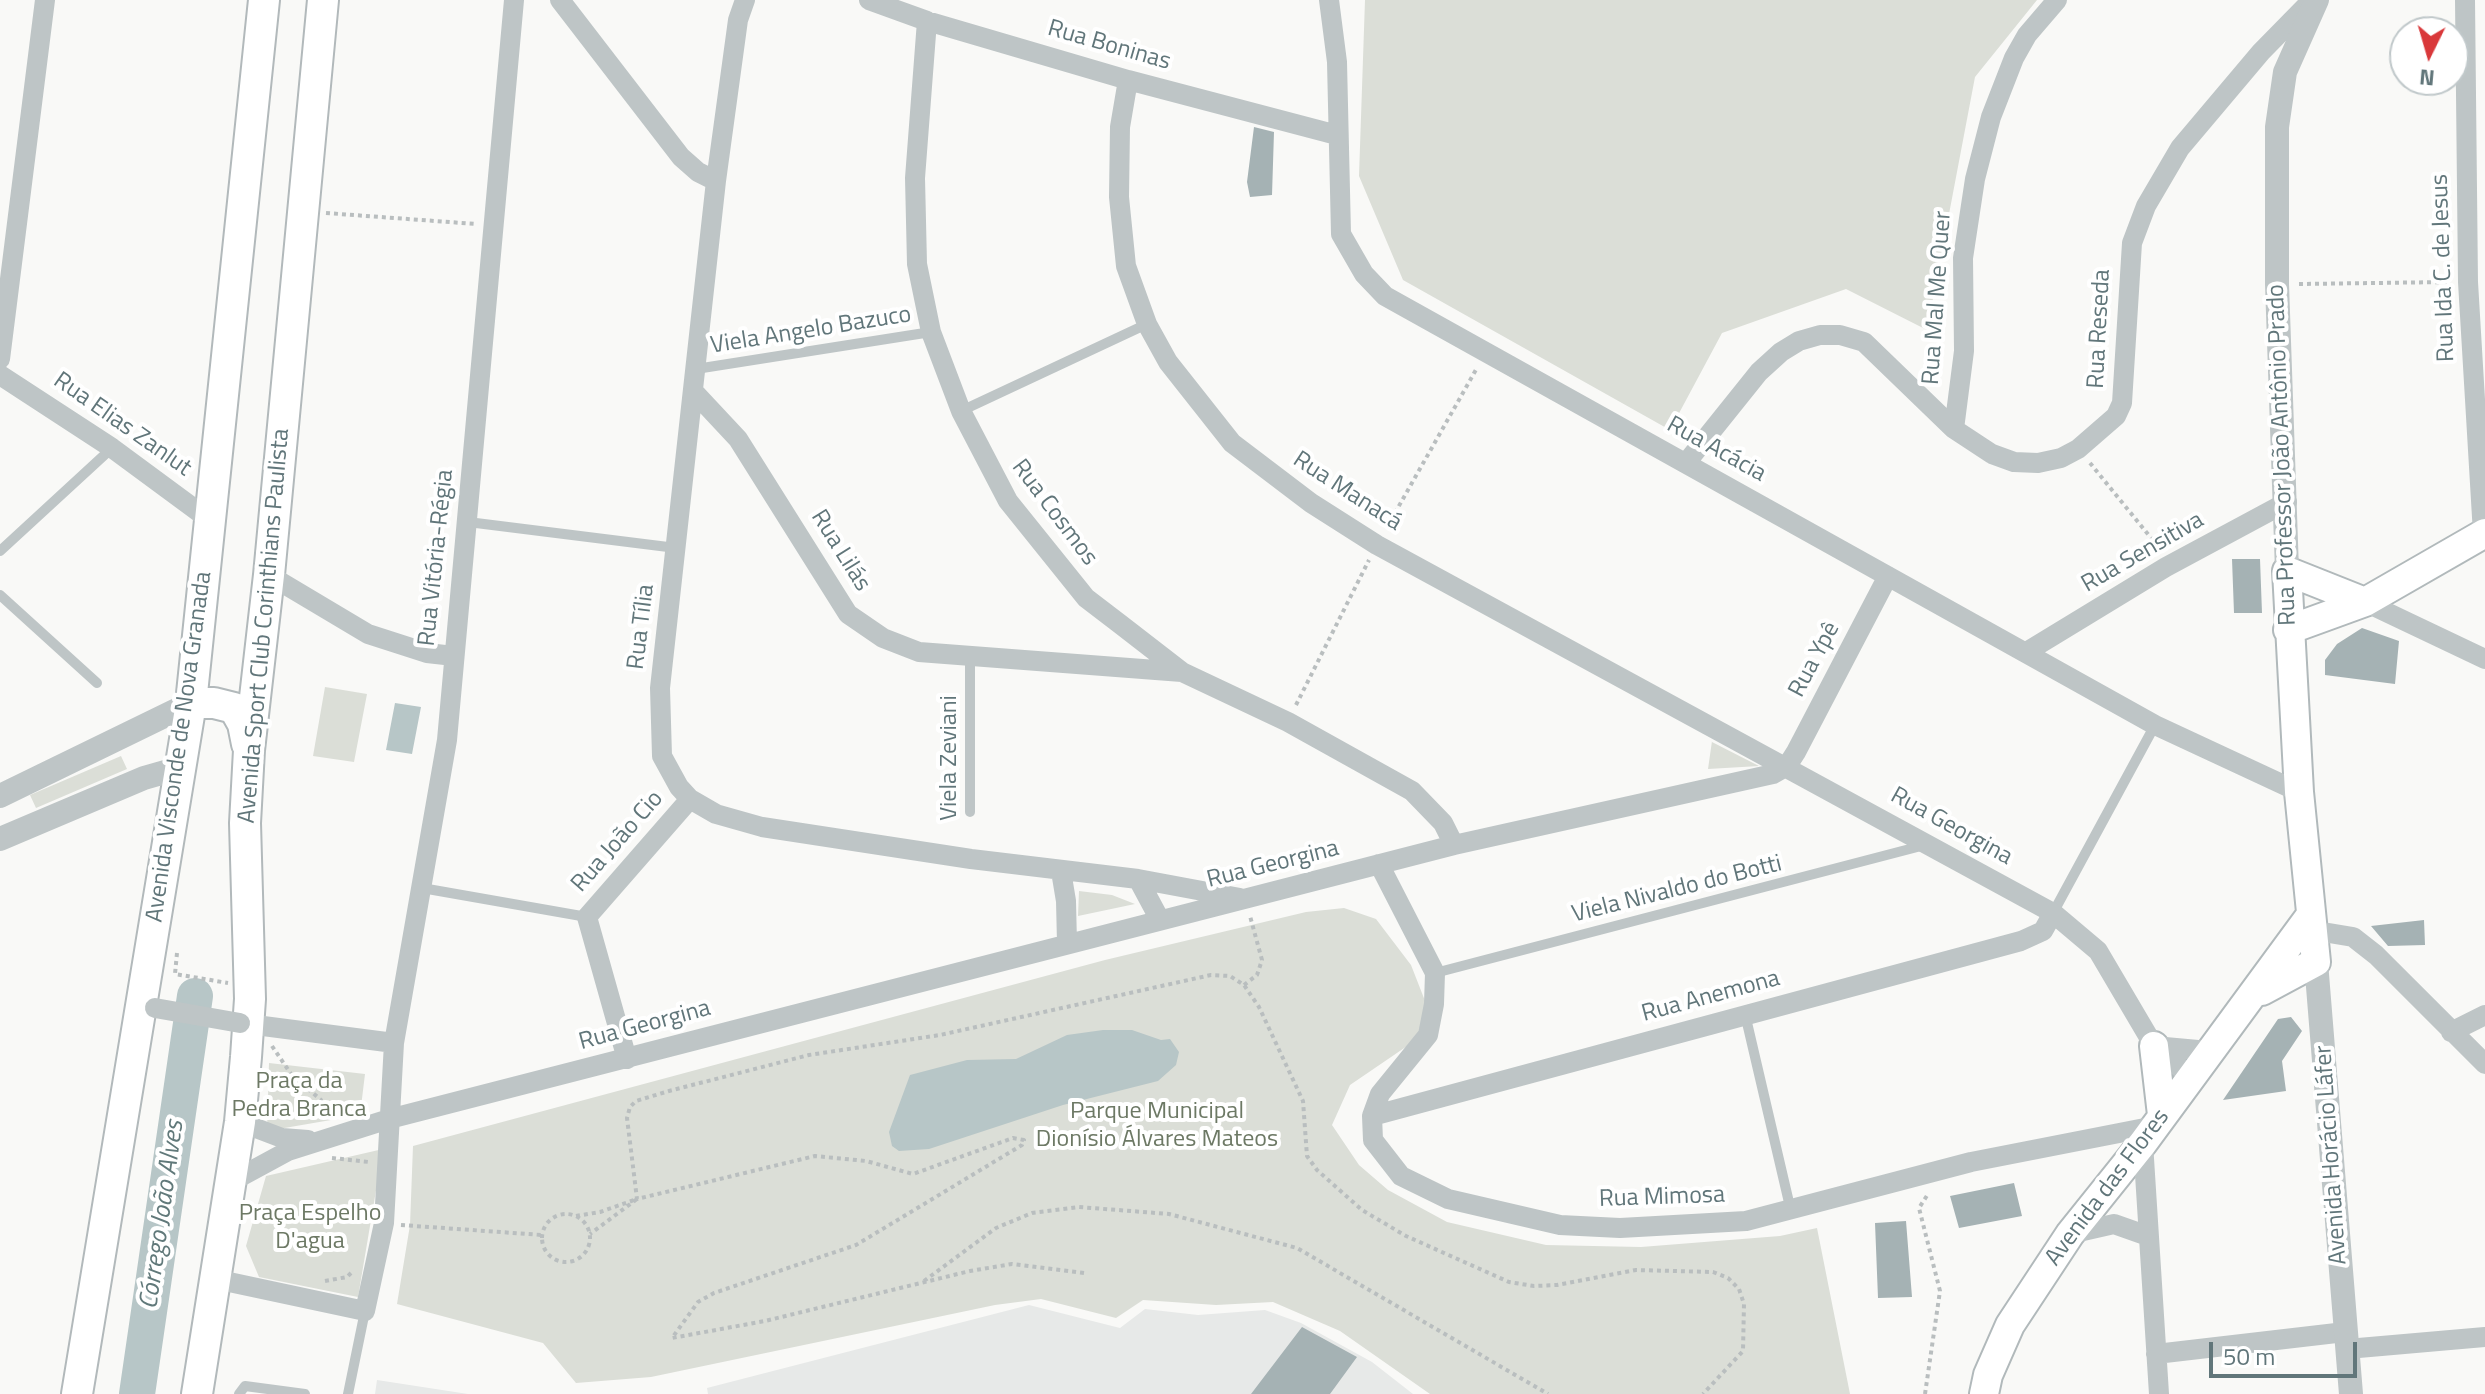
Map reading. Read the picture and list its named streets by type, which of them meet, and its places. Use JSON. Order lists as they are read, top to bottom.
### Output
{
  "streets": {
    "main road": [
      "Rua Professor João Antônio Prado",
      "Avenida Sport Club Corinthians Paulista",
      "Avenida Visconde de Nova Granada",
      "Avenida das Flores"
    ],
    "street": [
      "Rua Boninas",
      "Rua Ida C. de Jesus",
      "Rua Mal Me Quer",
      "Rua Reseda",
      "Rua Elias Zanlut",
      "Rua Acácia",
      "Rua Manacá",
      "Rua Cosmos",
      "Rua Lilás",
      "Rua Sensitiva",
      "Rua Vitória-Régia",
      "Rua Tília",
      "Rua Ypê",
      "Rua Georgina",
      "Rua João Cio",
      "Rua Anemona",
      "Avenida Horácio Láfer",
      "Rua Mimosa"
    ],
    "lane": ["Viela Angelo Bazuco", "Viela Zeviani", "Viela Nivaldo do Botti"]
  },
  "crossings": [
    ["Rua Boninas", "Rua Acácia"],
    ["Rua Boninas", "Rua Manacá"],
    ["Rua Boninas", "Rua Cosmos"],
    ["Rua Mal Me Quer", "Rua Reseda"],
    ["Rua Reseda", "Rua Acácia"],
    ["Rua Reseda", "Rua Professor João Antônio Prado"],
    ["Viela Angelo Bazuco", "Rua Cosmos"],
    ["Viela Angelo Bazuco", "Rua Tília"],
    ["Rua Elias Zanlut", "Avenida Visconde de Nova Granada"],
    ["Rua Acácia", "Rua Professor João Antônio Prado"],
    ["Rua Acácia", "Rua Sensitiva"],
    ["Rua Acácia", "Rua Ypê"],
    ["Rua Professor João Antônio Prado", "Rua Sensitiva"],
    ["Rua Professor João Antônio Prado", "Avenida Horácio Láfer"],
    ["Rua Professor João Antônio Prado", "Avenida das Flores"],
    ["Rua Manacá", "Rua Ypê"],
    ["Rua Manacá", "Rua Georgina"],
    ["Rua Cosmos", "Rua Lilás"],
    ["Rua Cosmos", "Rua Georgina"],
    ["Rua Lilás", "Rua Tília"],
    ["Rua Lilás", "Viela Zeviani"],
    ["Rua Vitória-Régia", "Rua Georgina"],
    ["Avenida Sport Club Corinthians Paulista", "Rua Georgina"],
    ["Rua Tília", "Rua João Cio"],
    ["Rua Ypê", "Rua Georgina"],
    ["Rua Georgina", "Rua João Cio"],
    ["Rua Georgina", "Viela Nivaldo do Botti"],
    ["Rua Georgina", "Rua Anemona"],
    ["Rua Georgina", "Avenida das Flores"],
    ["Rua Anemona", "Rua Mimosa"],
    ["Avenida Horácio Láfer", "Avenida das Flores"],
    ["Avenida das Flores", "Rua Mimosa"]
  ],
  "water": ["Córrego João Alves"],
  "parks": ["Praça da Pedra Branca", "Parque Municipal Dionísio Álvares Mateos", "Praça Espelho D'agua"],
  "scale_bar": "50 m",
  "north": "bottom"
}
